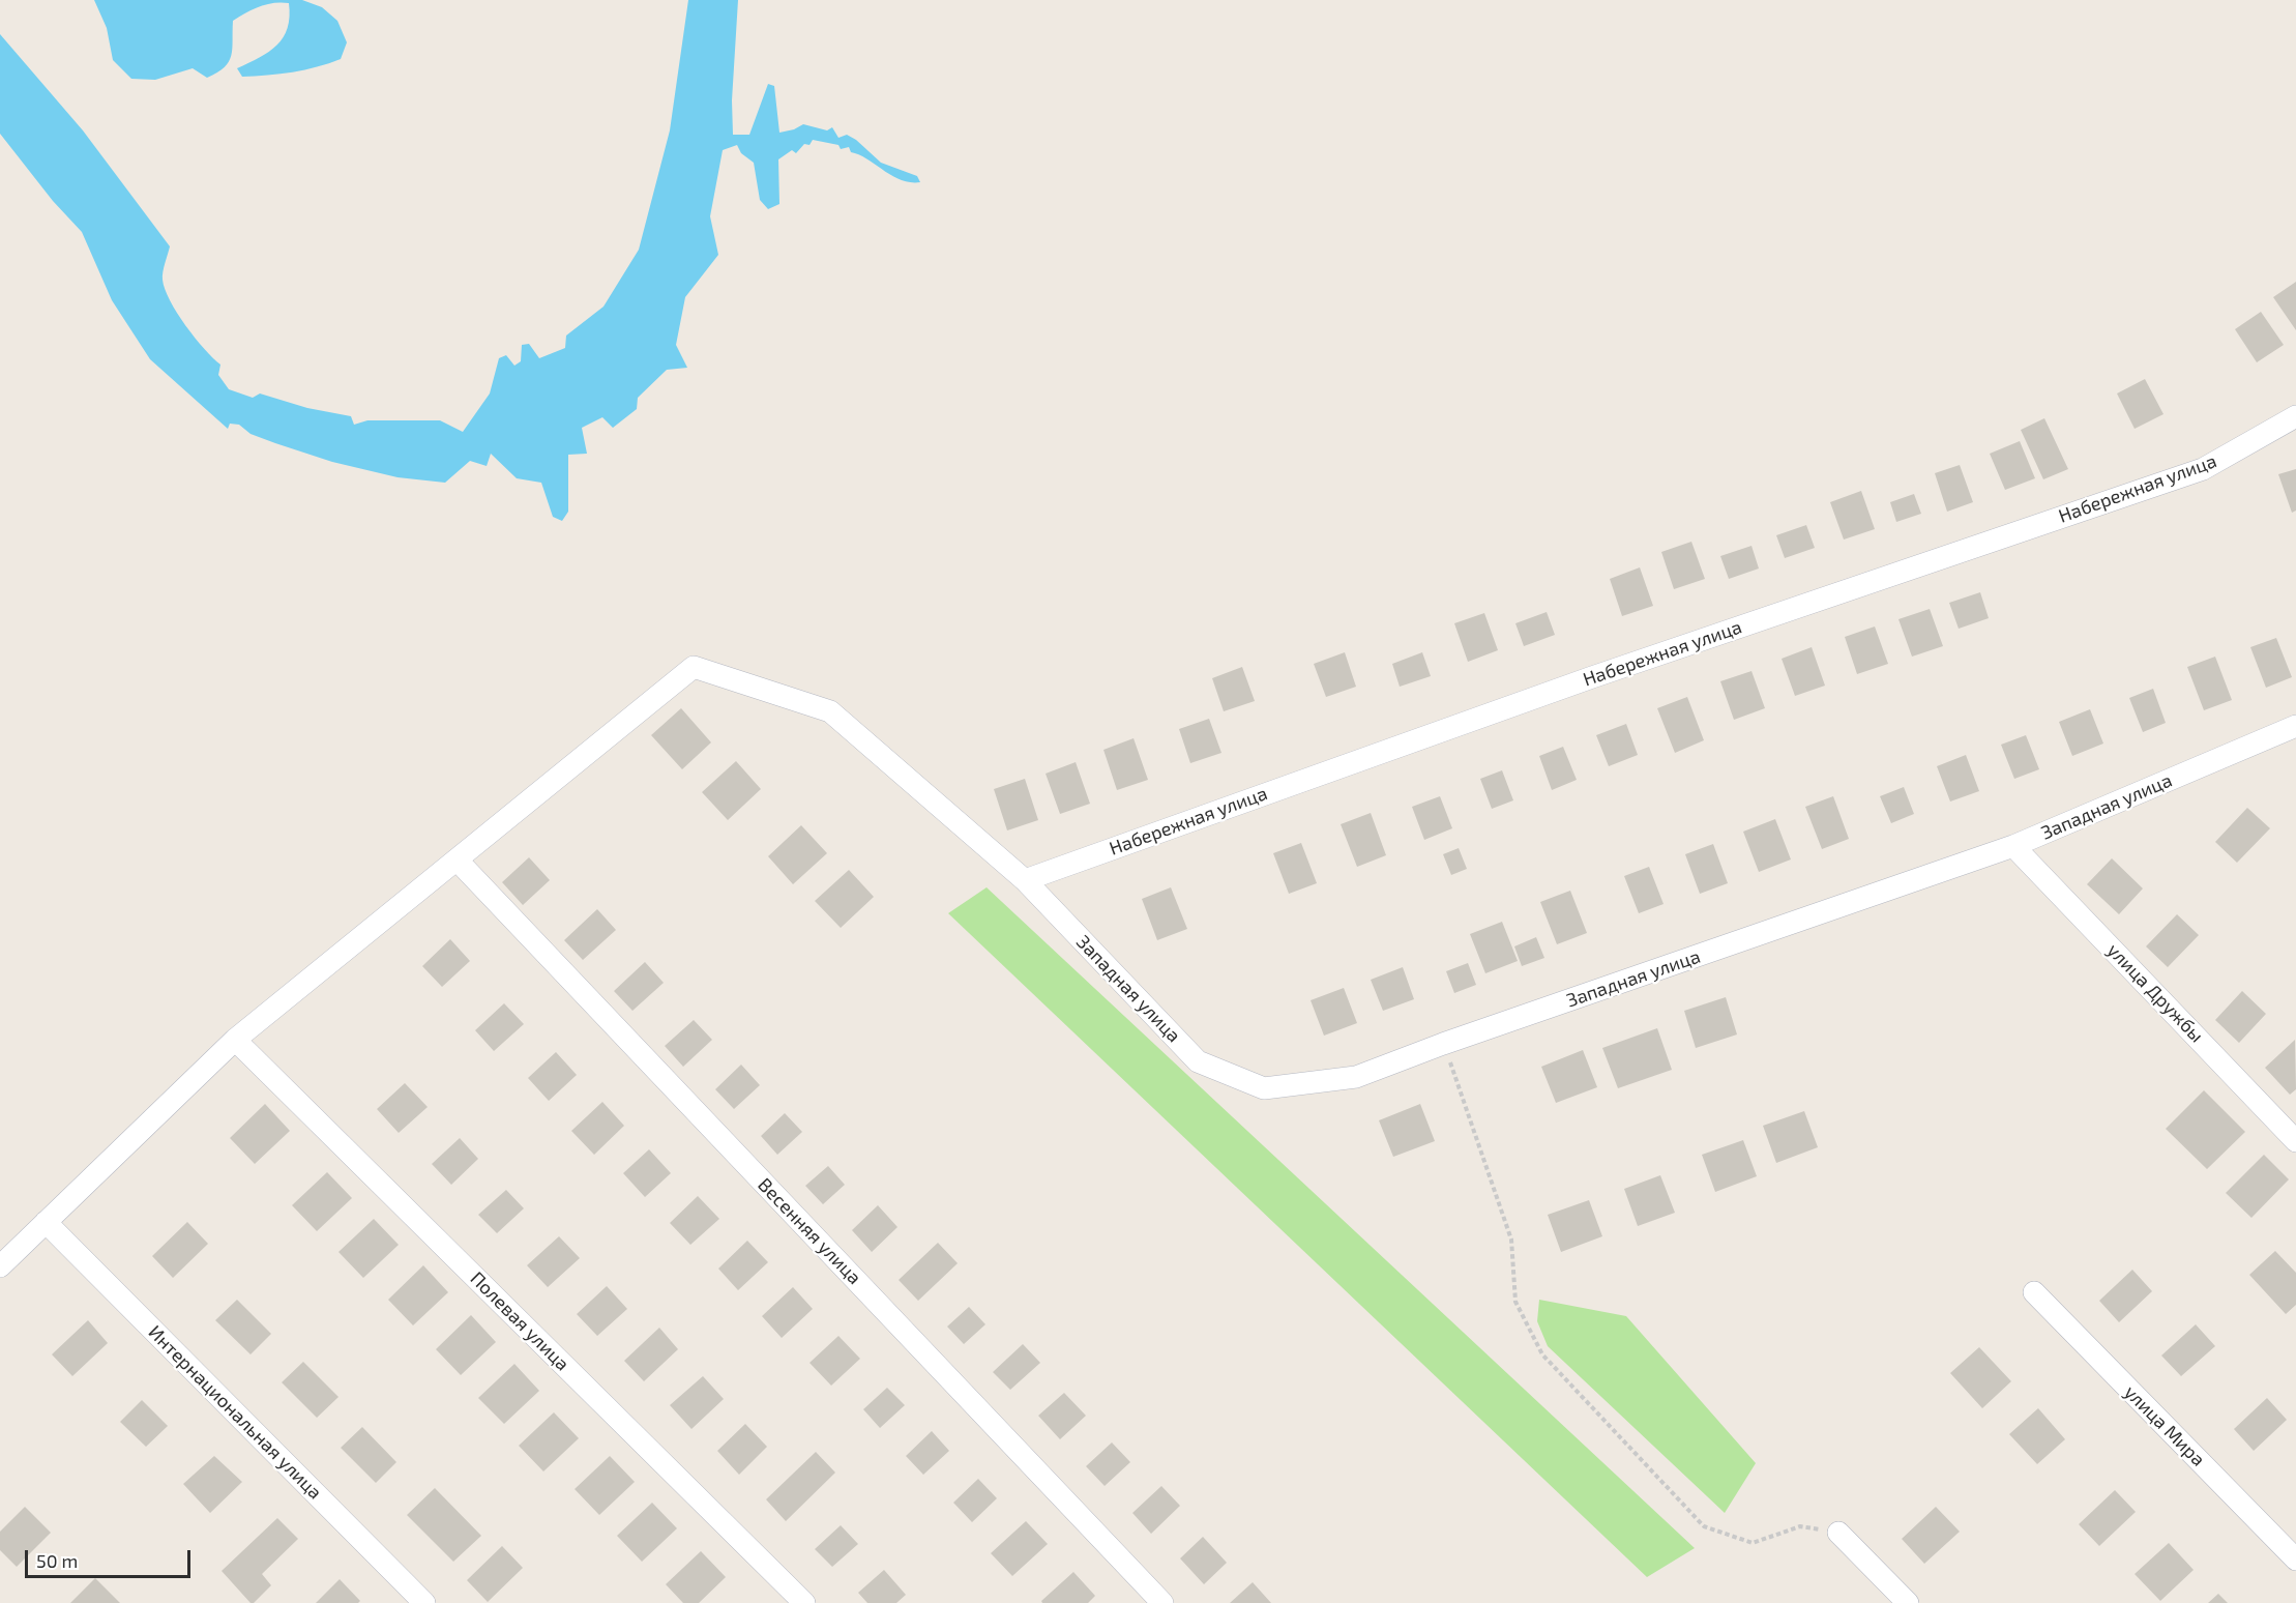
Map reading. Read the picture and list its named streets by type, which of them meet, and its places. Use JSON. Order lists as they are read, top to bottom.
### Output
{
  "streets": {
    "street": [
      "Набережная улица",
      "Западная улица",
      "улица Дружбы",
      "Весенняя улица",
      "Полевая улица",
      "Интернациональная улица",
      "улица Мира"
    ]
  },
  "crossings": [
    ["Набережная улица", "Западная улица"],
    ["Западная улица", "улица Дружбы"],
    ["Западная улица", "Весенняя улица"]
  ],
  "scale_bar": "50 m"
}
